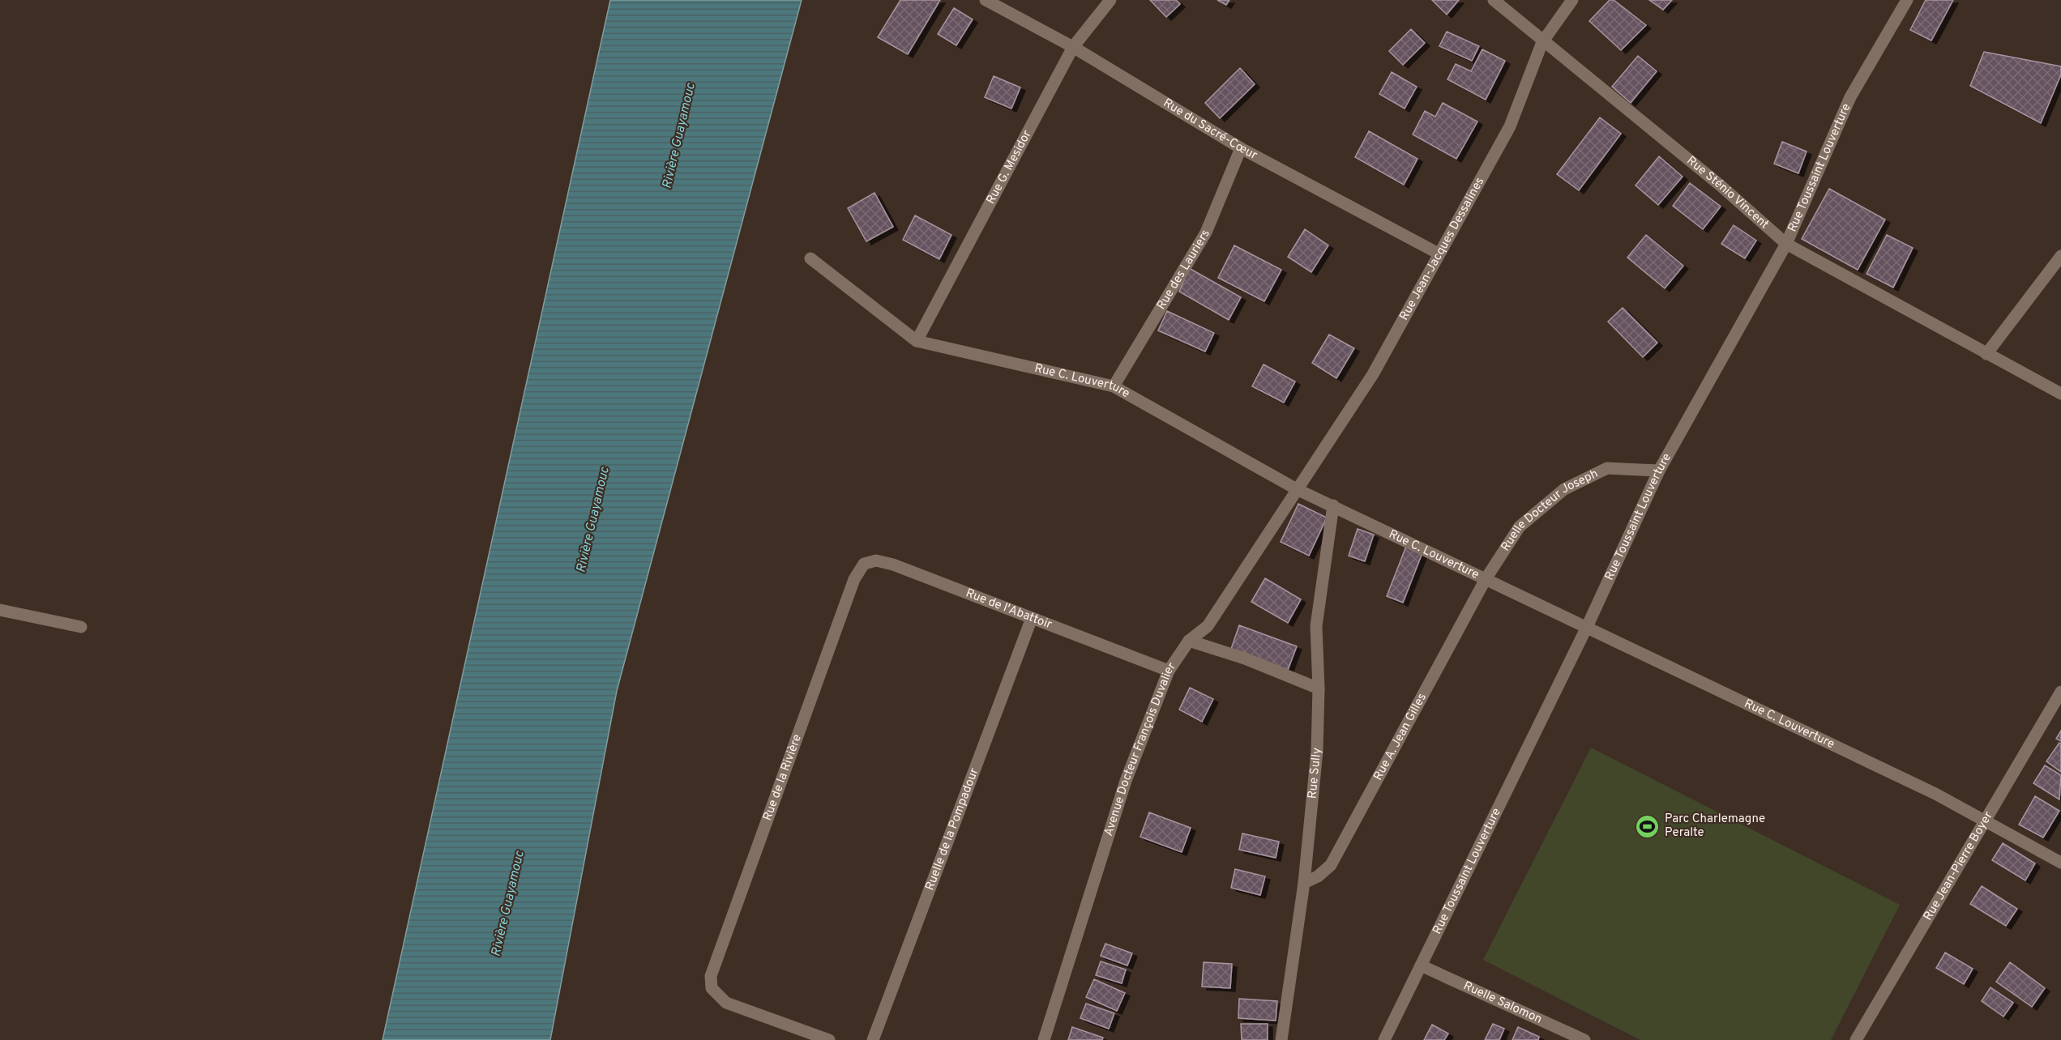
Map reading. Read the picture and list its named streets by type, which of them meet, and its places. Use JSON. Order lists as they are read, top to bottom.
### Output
{
  "streets": {
    "street": [
      "Rue du Sacré-Cœur",
      "Rue Toussaint Louverture",
      "Rue G. Mesidor",
      "Rue Sténio Vincent",
      "Rue Jean-Jacques Dessalines",
      "Rue des Lauriers",
      "Rue C. Louverture",
      "Ruelle Docteur Joseph",
      "Rue de l'Abattoir",
      "Rue A. Jean Gilles",
      "Avenue Docteur François Duvalier",
      "Rue Sully",
      "Rue de la Rivière",
      "Ruelle de la Pompadour",
      "Rue Jean-Pierre Boyer",
      "Ruelle Salomon"
    ]
  },
  "crossings": [
    ["Rue du Sacré-Cœur", "Rue G. Mesidor"],
    ["Rue du Sacré-Cœur", "Rue Jean-Jacques Dessalines"],
    ["Rue du Sacré-Cœur", "Rue des Lauriers"],
    ["Rue Toussaint Louverture", "Rue Sténio Vincent"],
    ["Rue Toussaint Louverture", "Rue C. Louverture"],
    ["Rue Toussaint Louverture", "Ruelle Docteur Joseph"],
    ["Rue Toussaint Louverture", "Ruelle Salomon"],
    ["Rue G. Mesidor", "Rue C. Louverture"],
    ["Rue Sténio Vincent", "Rue Jean-Jacques Dessalines"],
    ["Rue Jean-Jacques Dessalines", "Rue C. Louverture"],
    ["Rue Jean-Jacques Dessalines", "Avenue Docteur François Duvalier"],
    ["Rue des Lauriers", "Rue C. Louverture"],
    ["Rue C. Louverture", "Ruelle Docteur Joseph"],
    ["Rue C. Louverture", "Rue A. Jean Gilles"],
    ["Rue C. Louverture", "Avenue Docteur François Duvalier"],
    ["Rue C. Louverture", "Rue Sully"],
    ["Rue C. Louverture", "Rue Jean-Pierre Boyer"],
    ["Ruelle Docteur Joseph", "Rue A. Jean Gilles"],
    ["Rue de l'Abattoir", "Avenue Docteur François Duvalier"],
    ["Rue de l'Abattoir", "Rue de la Rivière"],
    ["Rue de l'Abattoir", "Ruelle de la Pompadour"],
    ["Rue A. Jean Gilles", "Rue Sully"]
  ],
  "water": ["Rivière Guayamouc"],
  "places": {
    "sports": ["Parc Charlemagne Peralte"]
  }
}
